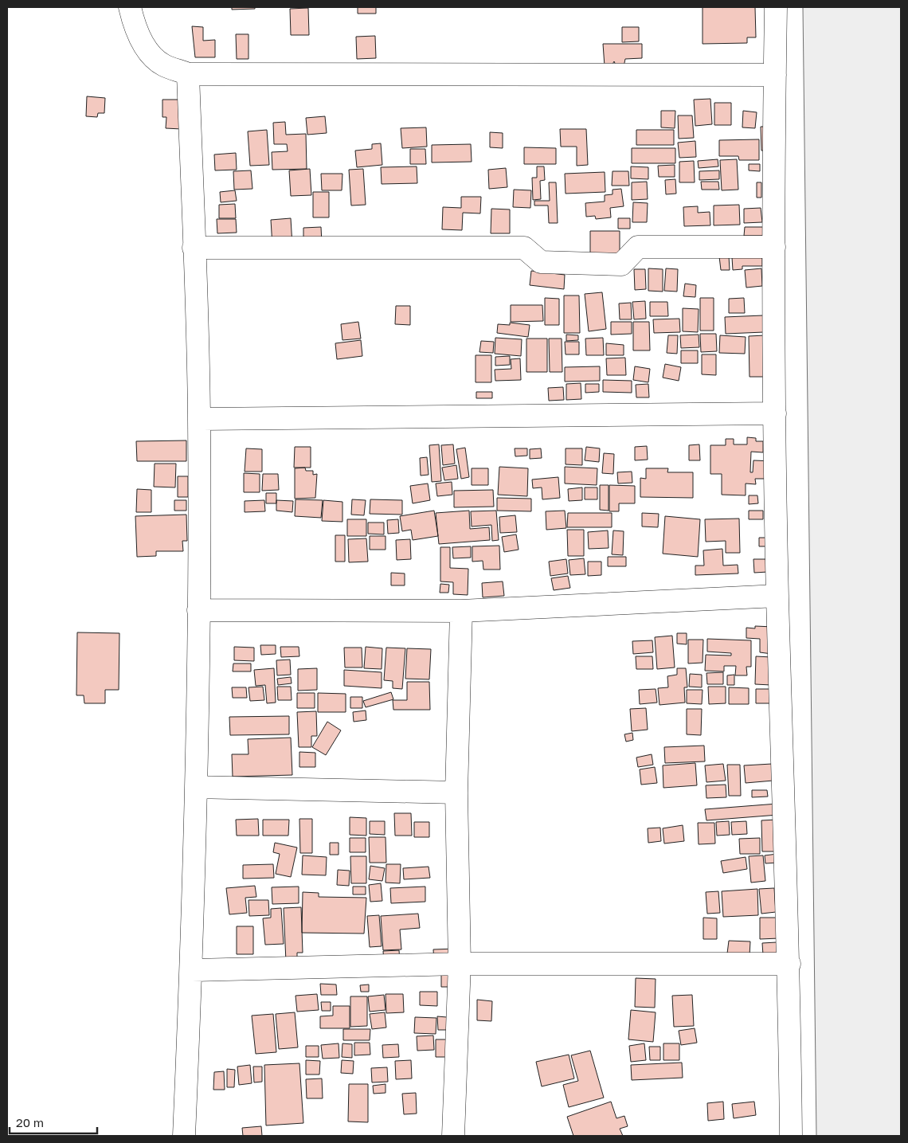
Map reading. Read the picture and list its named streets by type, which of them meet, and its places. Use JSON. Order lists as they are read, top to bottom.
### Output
{
  "scale_bar": "20 m"
}
